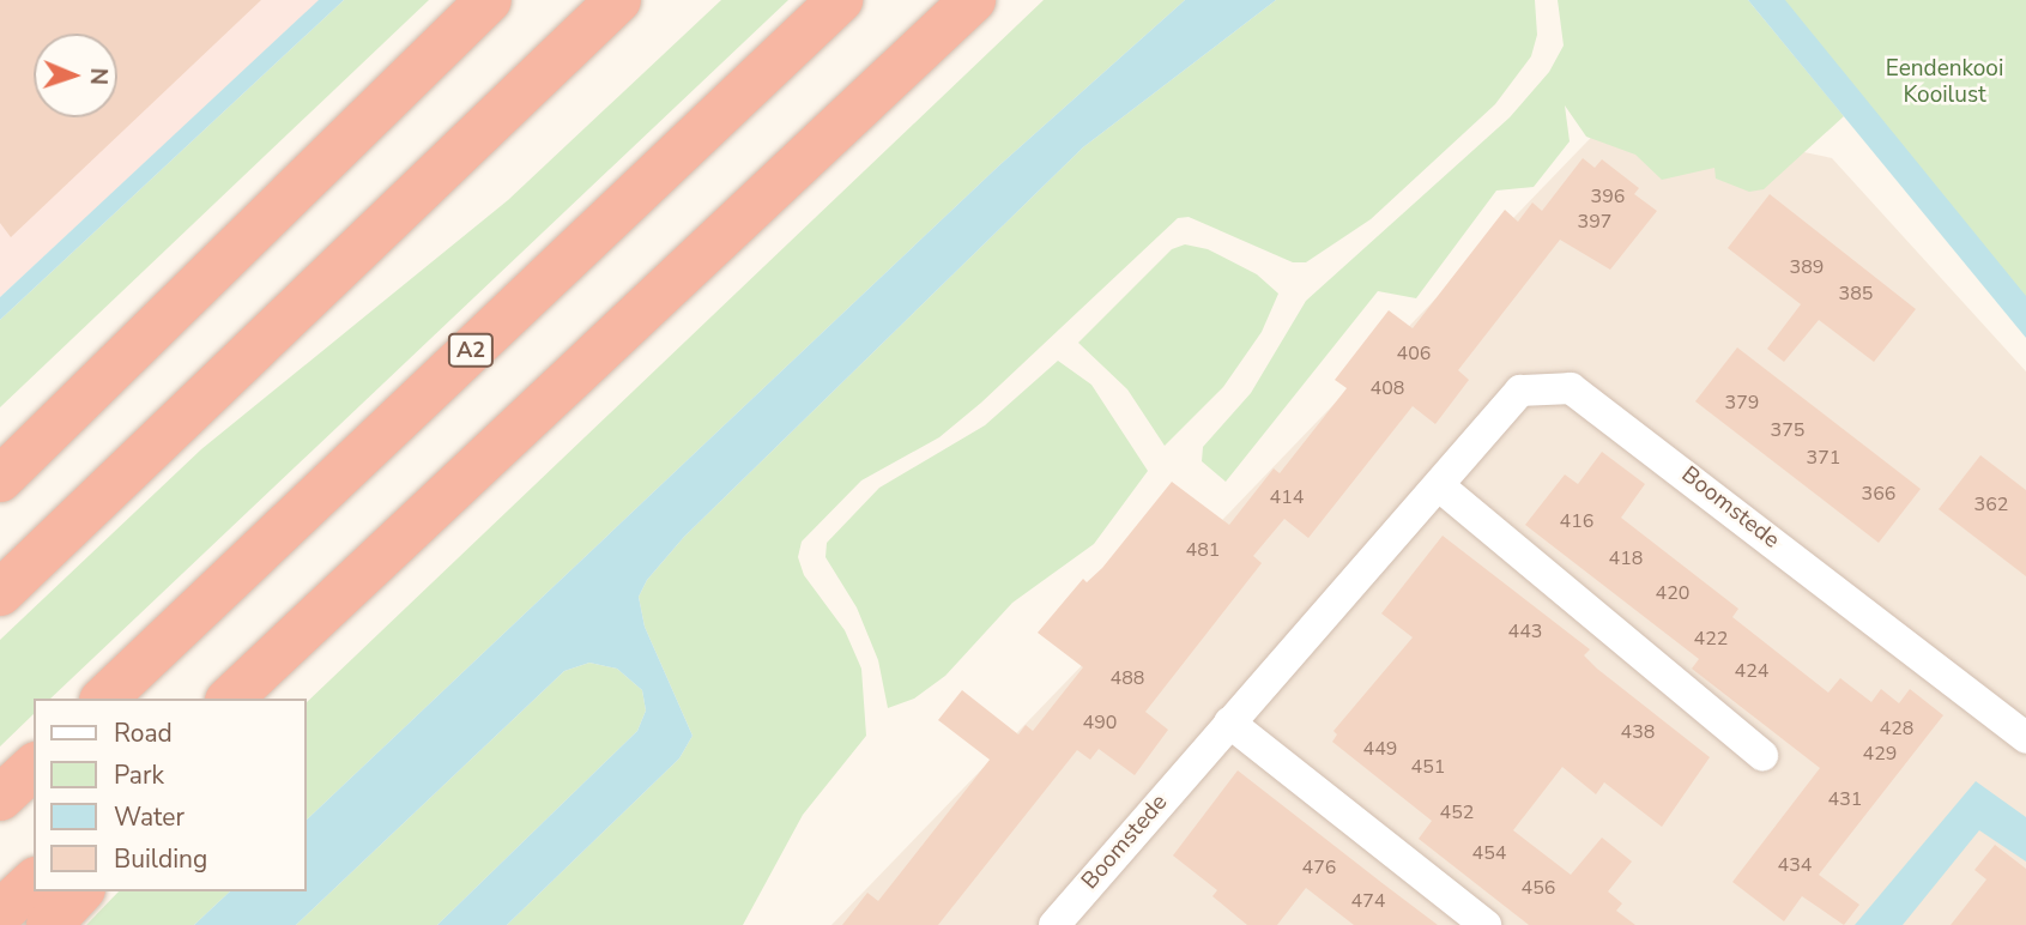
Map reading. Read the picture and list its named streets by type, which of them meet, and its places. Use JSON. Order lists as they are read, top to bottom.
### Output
{
  "streets": {
    "highway": ["A2"],
    "street": ["Boomstede"]
  },
  "parks": ["Eendenkooi Kooilust"],
  "house_numbers": [
    "396",
    "397",
    "389",
    "385",
    "406",
    "408",
    "379",
    "375",
    "371",
    "366",
    "414",
    "362",
    "416",
    "481",
    "418",
    "420",
    "443",
    "422",
    "424",
    "488",
    "490",
    "428",
    "438",
    "449",
    "429",
    "451",
    "431",
    "452",
    "454",
    "434",
    "476",
    "456",
    "474"
  ],
  "legend": [
    "Road",
    "Park",
    "Water",
    "Building"
  ],
  "north": "right"
}
